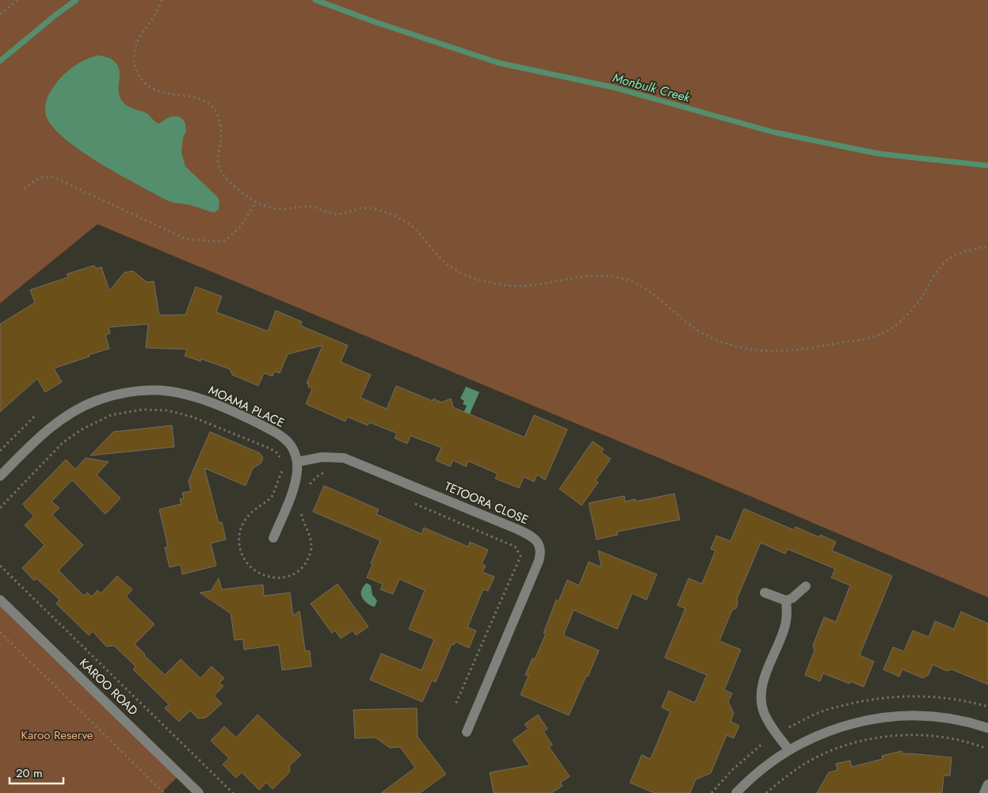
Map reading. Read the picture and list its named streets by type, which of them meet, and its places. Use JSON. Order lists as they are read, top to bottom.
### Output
{
  "streets": {
    "street": ["MOAMA PLACE", "TETOORA CLOSE", "KAROO ROAD"]
  },
  "crossings": [
    ["MOAMA PLACE", "TETOORA CLOSE"]
  ],
  "water": ["Monbulk Creek"],
  "parks": ["Karoo Reserve"],
  "scale_bar": "20 m"
}
